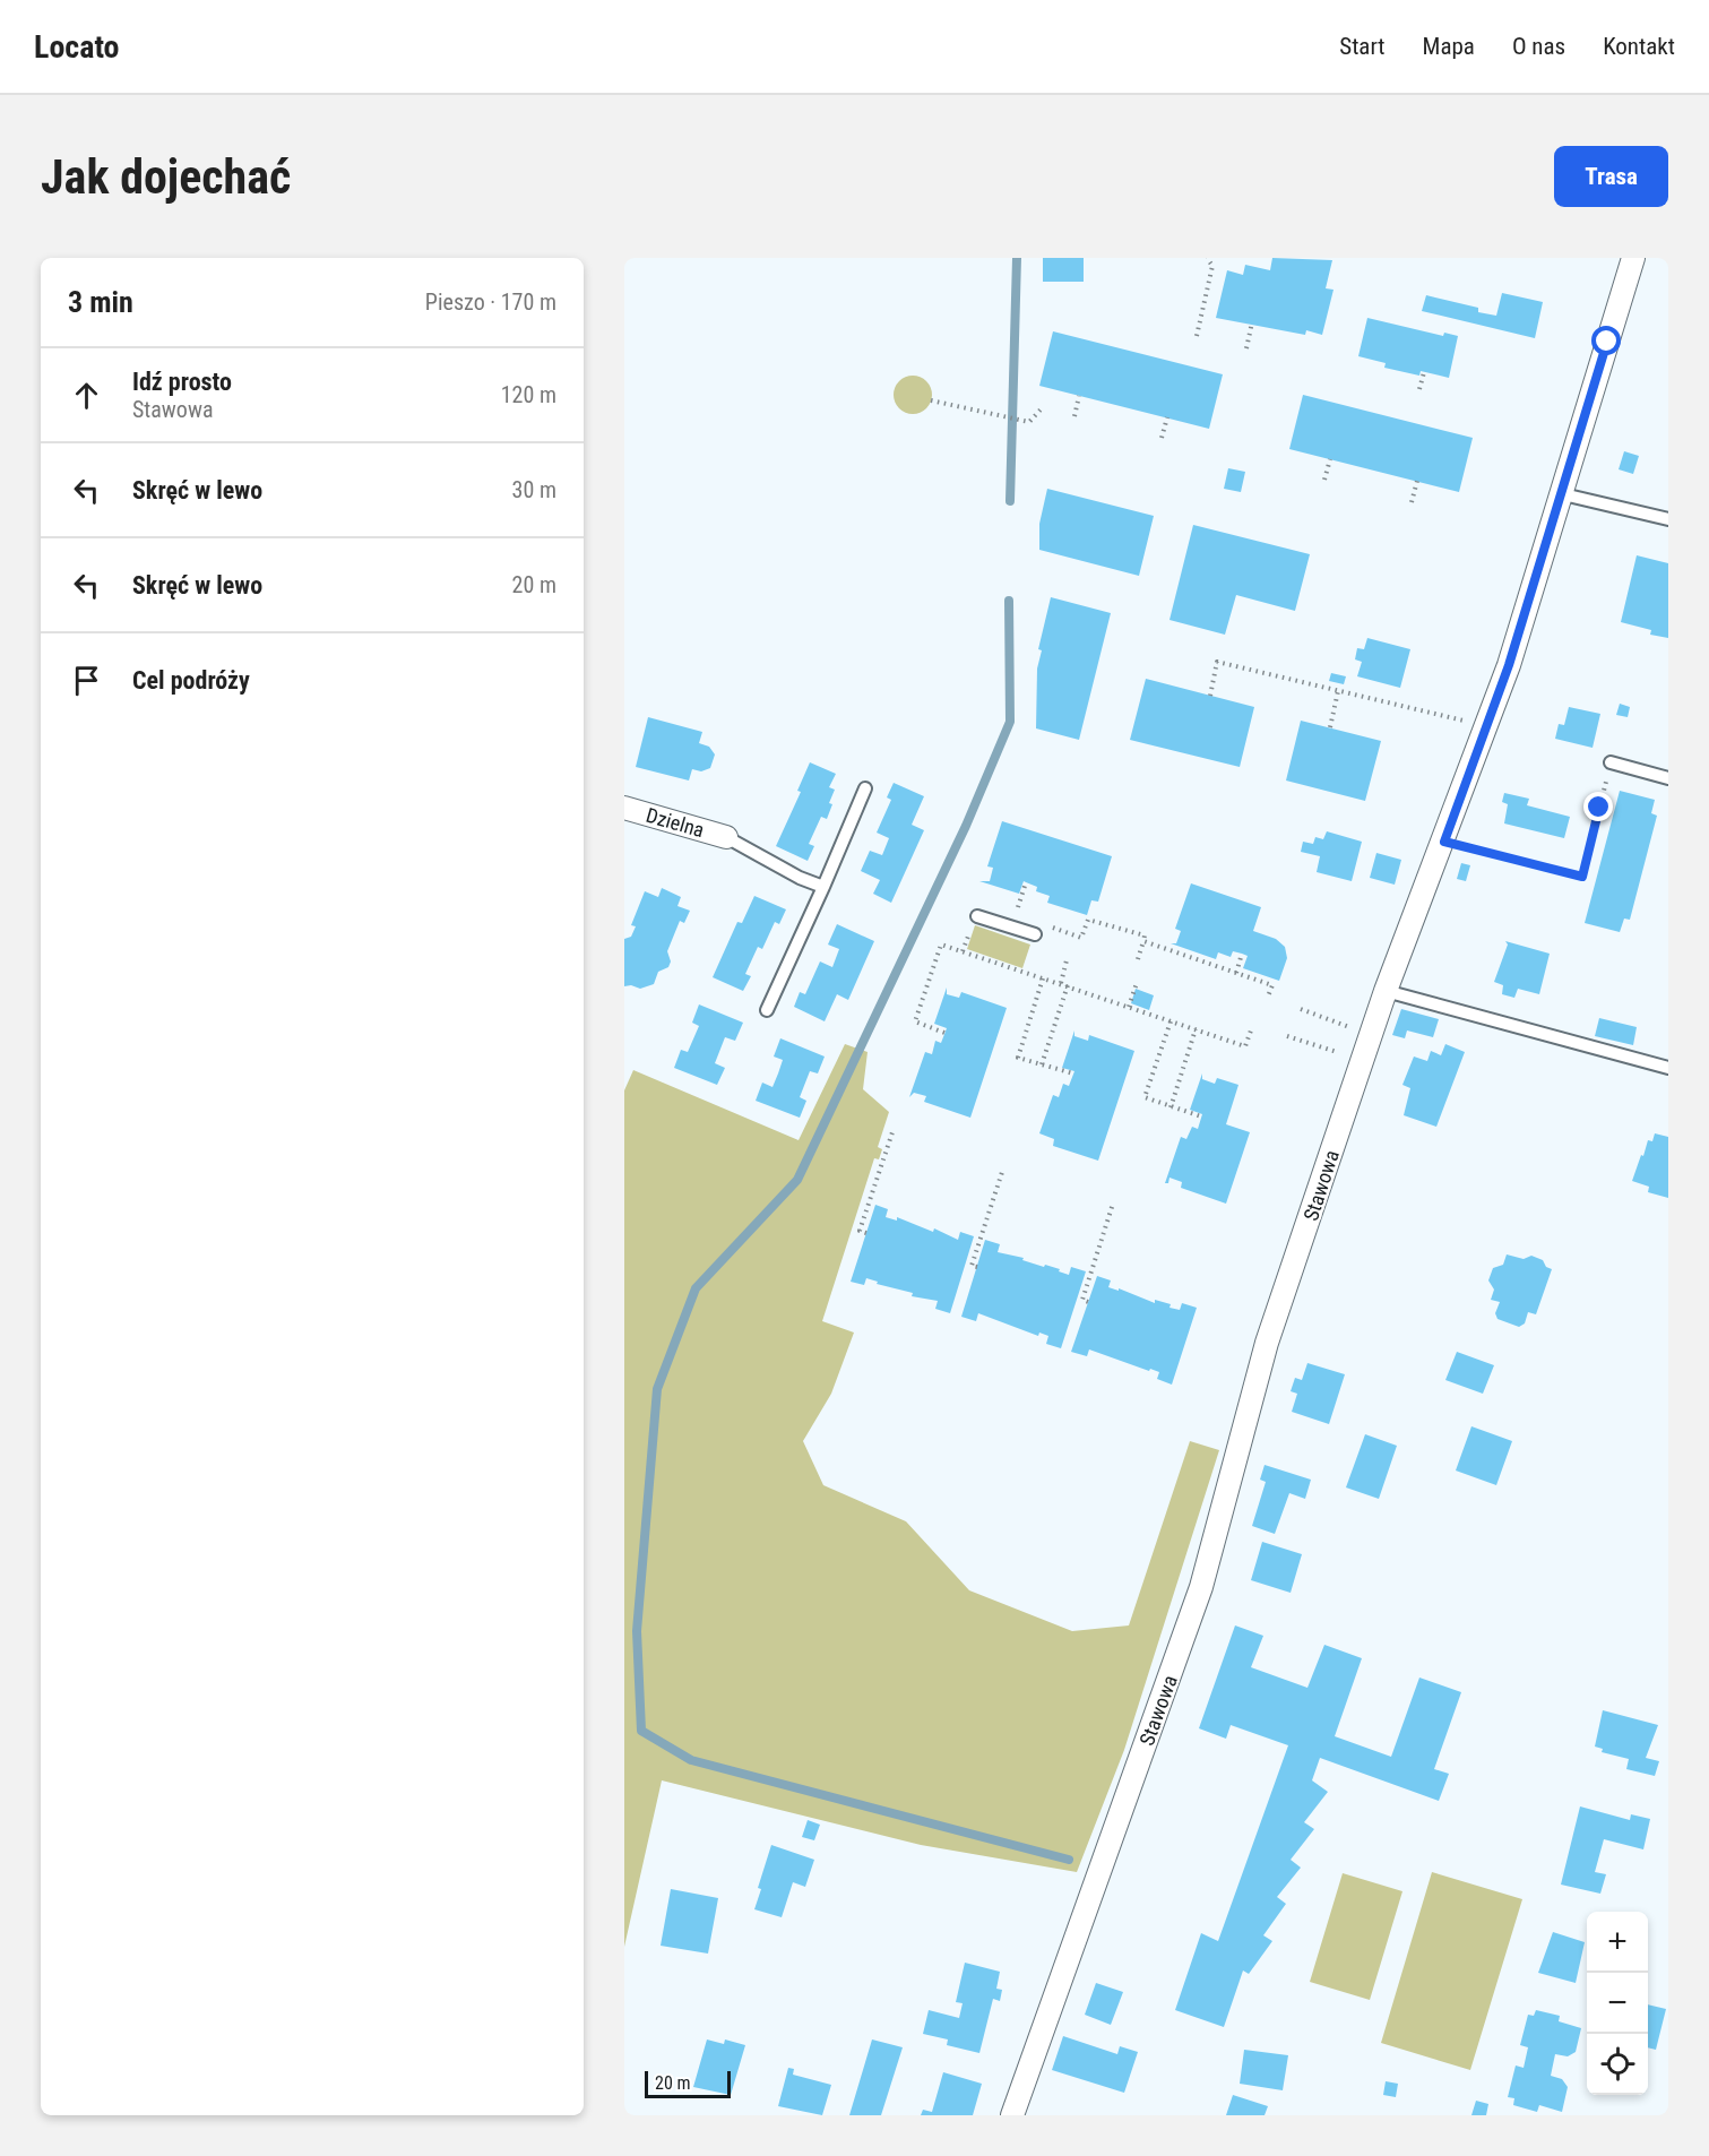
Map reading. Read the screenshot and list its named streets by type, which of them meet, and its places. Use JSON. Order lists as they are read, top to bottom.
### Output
{
  "streets": {
    "street": ["Dzielna", "Stawowa"]
  },
  "scale_bar": "20 m",
  "page": {
    "header": "Locato",
    "nav": [
      "Start",
      "Mapa",
      "O nas",
      "Kontakt"
    ],
    "buttons": "Trasa",
    "title": "Jak dojechać",
    "heading": ["3 min", "Pieszo · 170 m"],
    "list": [
      ["Idź prosto", "Stawowa", "120 m"],
      ["Skręć w lewo", "30 m"],
      ["Skręć w lewo", "20 m"],
      "Cel podróży"
    ],
    "map_buttons": ["+", "−"],
    "scale": "20 m"
  }
}
